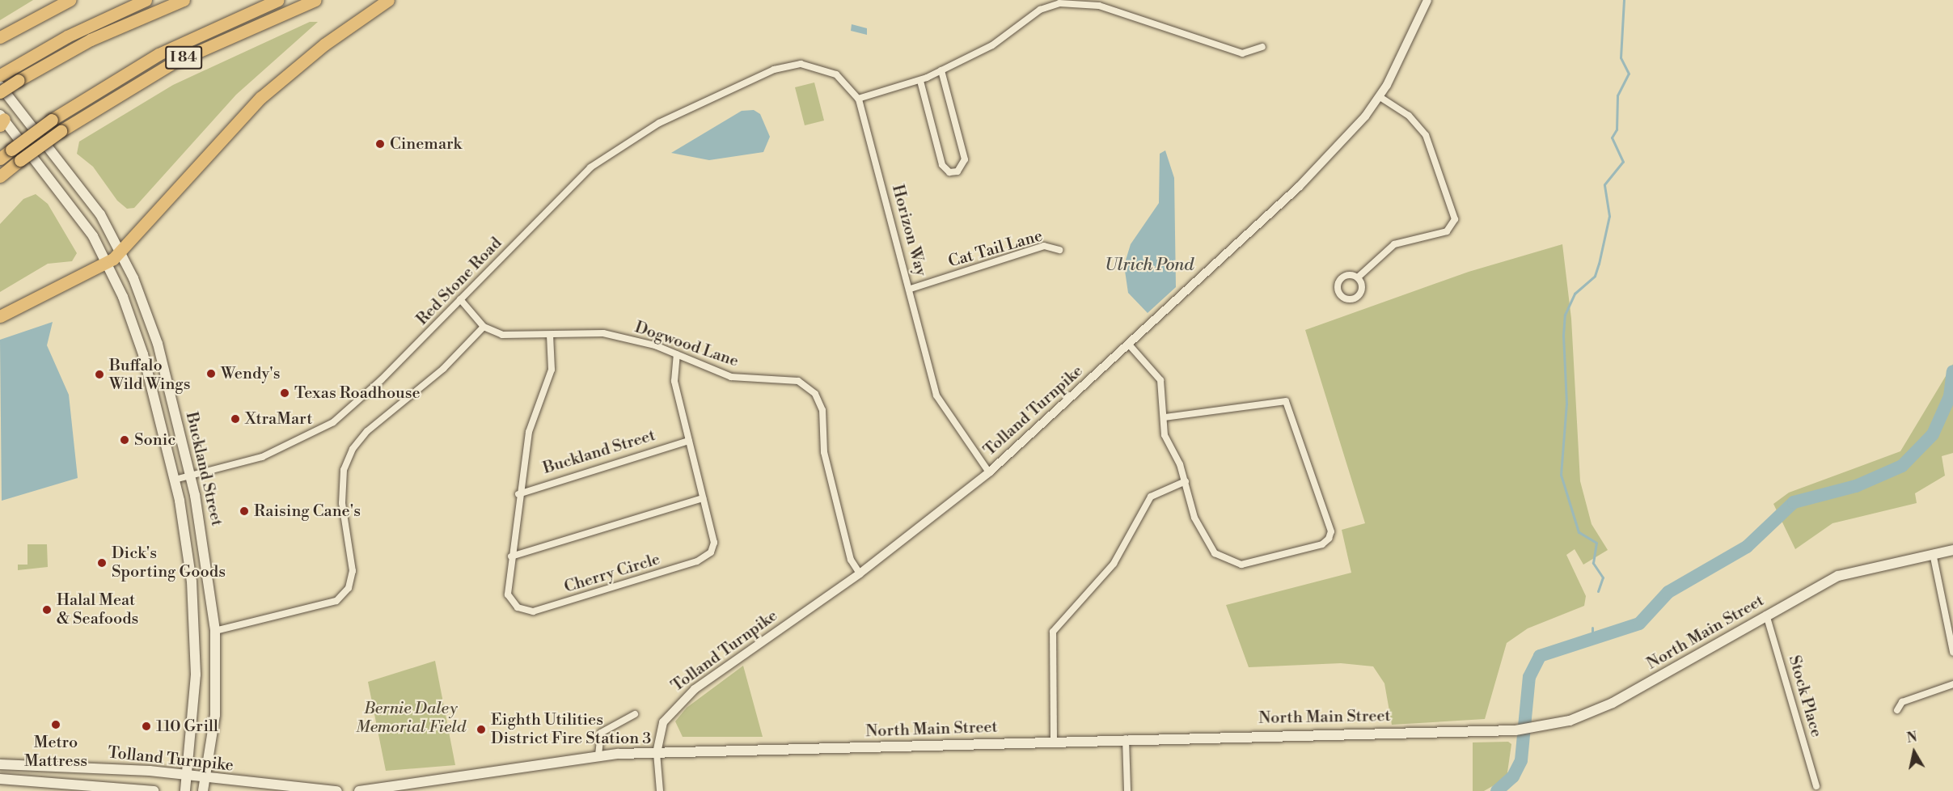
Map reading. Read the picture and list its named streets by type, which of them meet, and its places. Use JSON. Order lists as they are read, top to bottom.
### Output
{
  "streets": {
    "highway": ["I 84"],
    "main road": ["Tolland Turnpike", "Buckland Street", "North Main Street"],
    "street": [
      "Horizon Way",
      "Cat Tail Lane",
      "Red Stone Road",
      "Dogwood Lane",
      "Cherry Circle",
      "Stock Place"
    ]
  },
  "crossings": [
    ["Horizon Way", "Cat Tail Lane"],
    ["Horizon Way", "Red Stone Road"],
    ["Horizon Way", "Tolland Turnpike"],
    ["Red Stone Road", "Dogwood Lane"],
    ["Red Stone Road", "Buckland Street"],
    ["Dogwood Lane", "Tolland Turnpike"],
    ["Dogwood Lane", "Cherry Circle"],
    ["Tolland Turnpike", "Buckland Street"],
    ["Tolland Turnpike", "North Main Street"],
    ["Buckland Street", "Cherry Circle"],
    ["North Main Street", "Stock Place"]
  ],
  "water": ["Ulrich Pond"],
  "parks": ["Bernie Daley Memorial Field"],
  "places": [
    "Cinemark",
    "Wendy's",
    "Buffalo Wild Wings",
    "Texas Roadhouse",
    "XtraMart",
    "Sonic",
    "Raising Cane's",
    "Dick's Sporting Goods",
    "Halal Meat & Seafoods",
    "Metro Mattress",
    "110 Grill",
    "Eighth Utilities District Fire Station 3"
  ],
  "north": "top"
}
